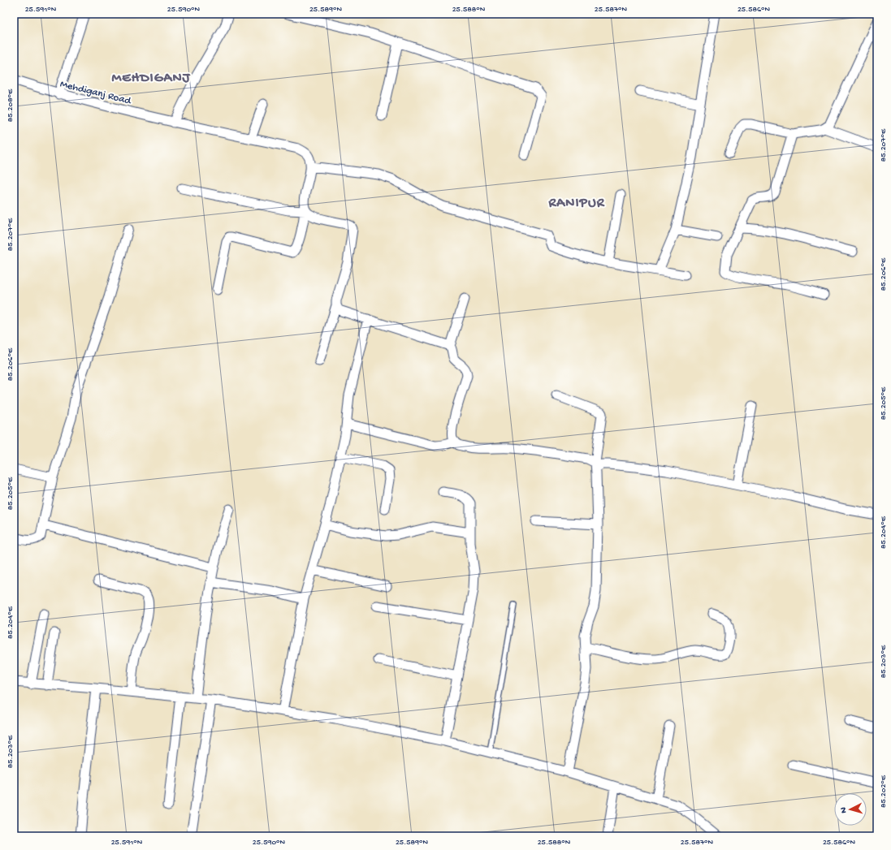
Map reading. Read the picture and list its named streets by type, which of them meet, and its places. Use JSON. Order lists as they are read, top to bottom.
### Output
{
  "streets": {
    "street": ["Mehdiganj Road"]
  },
  "districts": ["MEHDIGANJ", "RANIPUR"],
  "north": "left",
  "coordinates": [
    "25.591°N",
    "25.590°N",
    "25.589°N",
    "25.588°N",
    "25.587°N",
    "25.586°N",
    "85.208°E",
    "85.207°E",
    "85.206°E",
    "85.205°E",
    "85.204°E",
    "85.203°E",
    "85.202°E"
  ]
}
